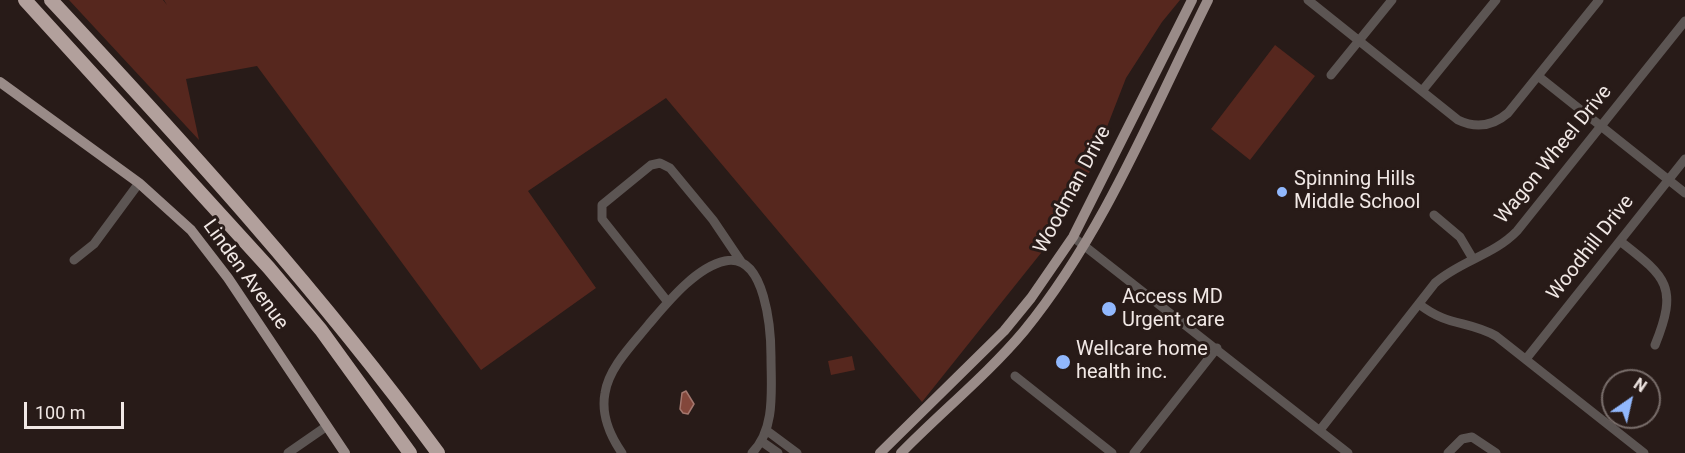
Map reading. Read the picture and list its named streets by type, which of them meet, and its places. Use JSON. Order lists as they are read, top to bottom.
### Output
{
  "streets": {
    "main road": ["Woodman Drive", "Linden Avenue"],
    "street": ["Wagon Wheel Drive", "Woodhill Drive"]
  },
  "places": ["Spinning Hills Middle School", "Access MD Urgent care", "Wellcare home health inc."],
  "scale_bar": "100 m",
  "north": "top right"
}
